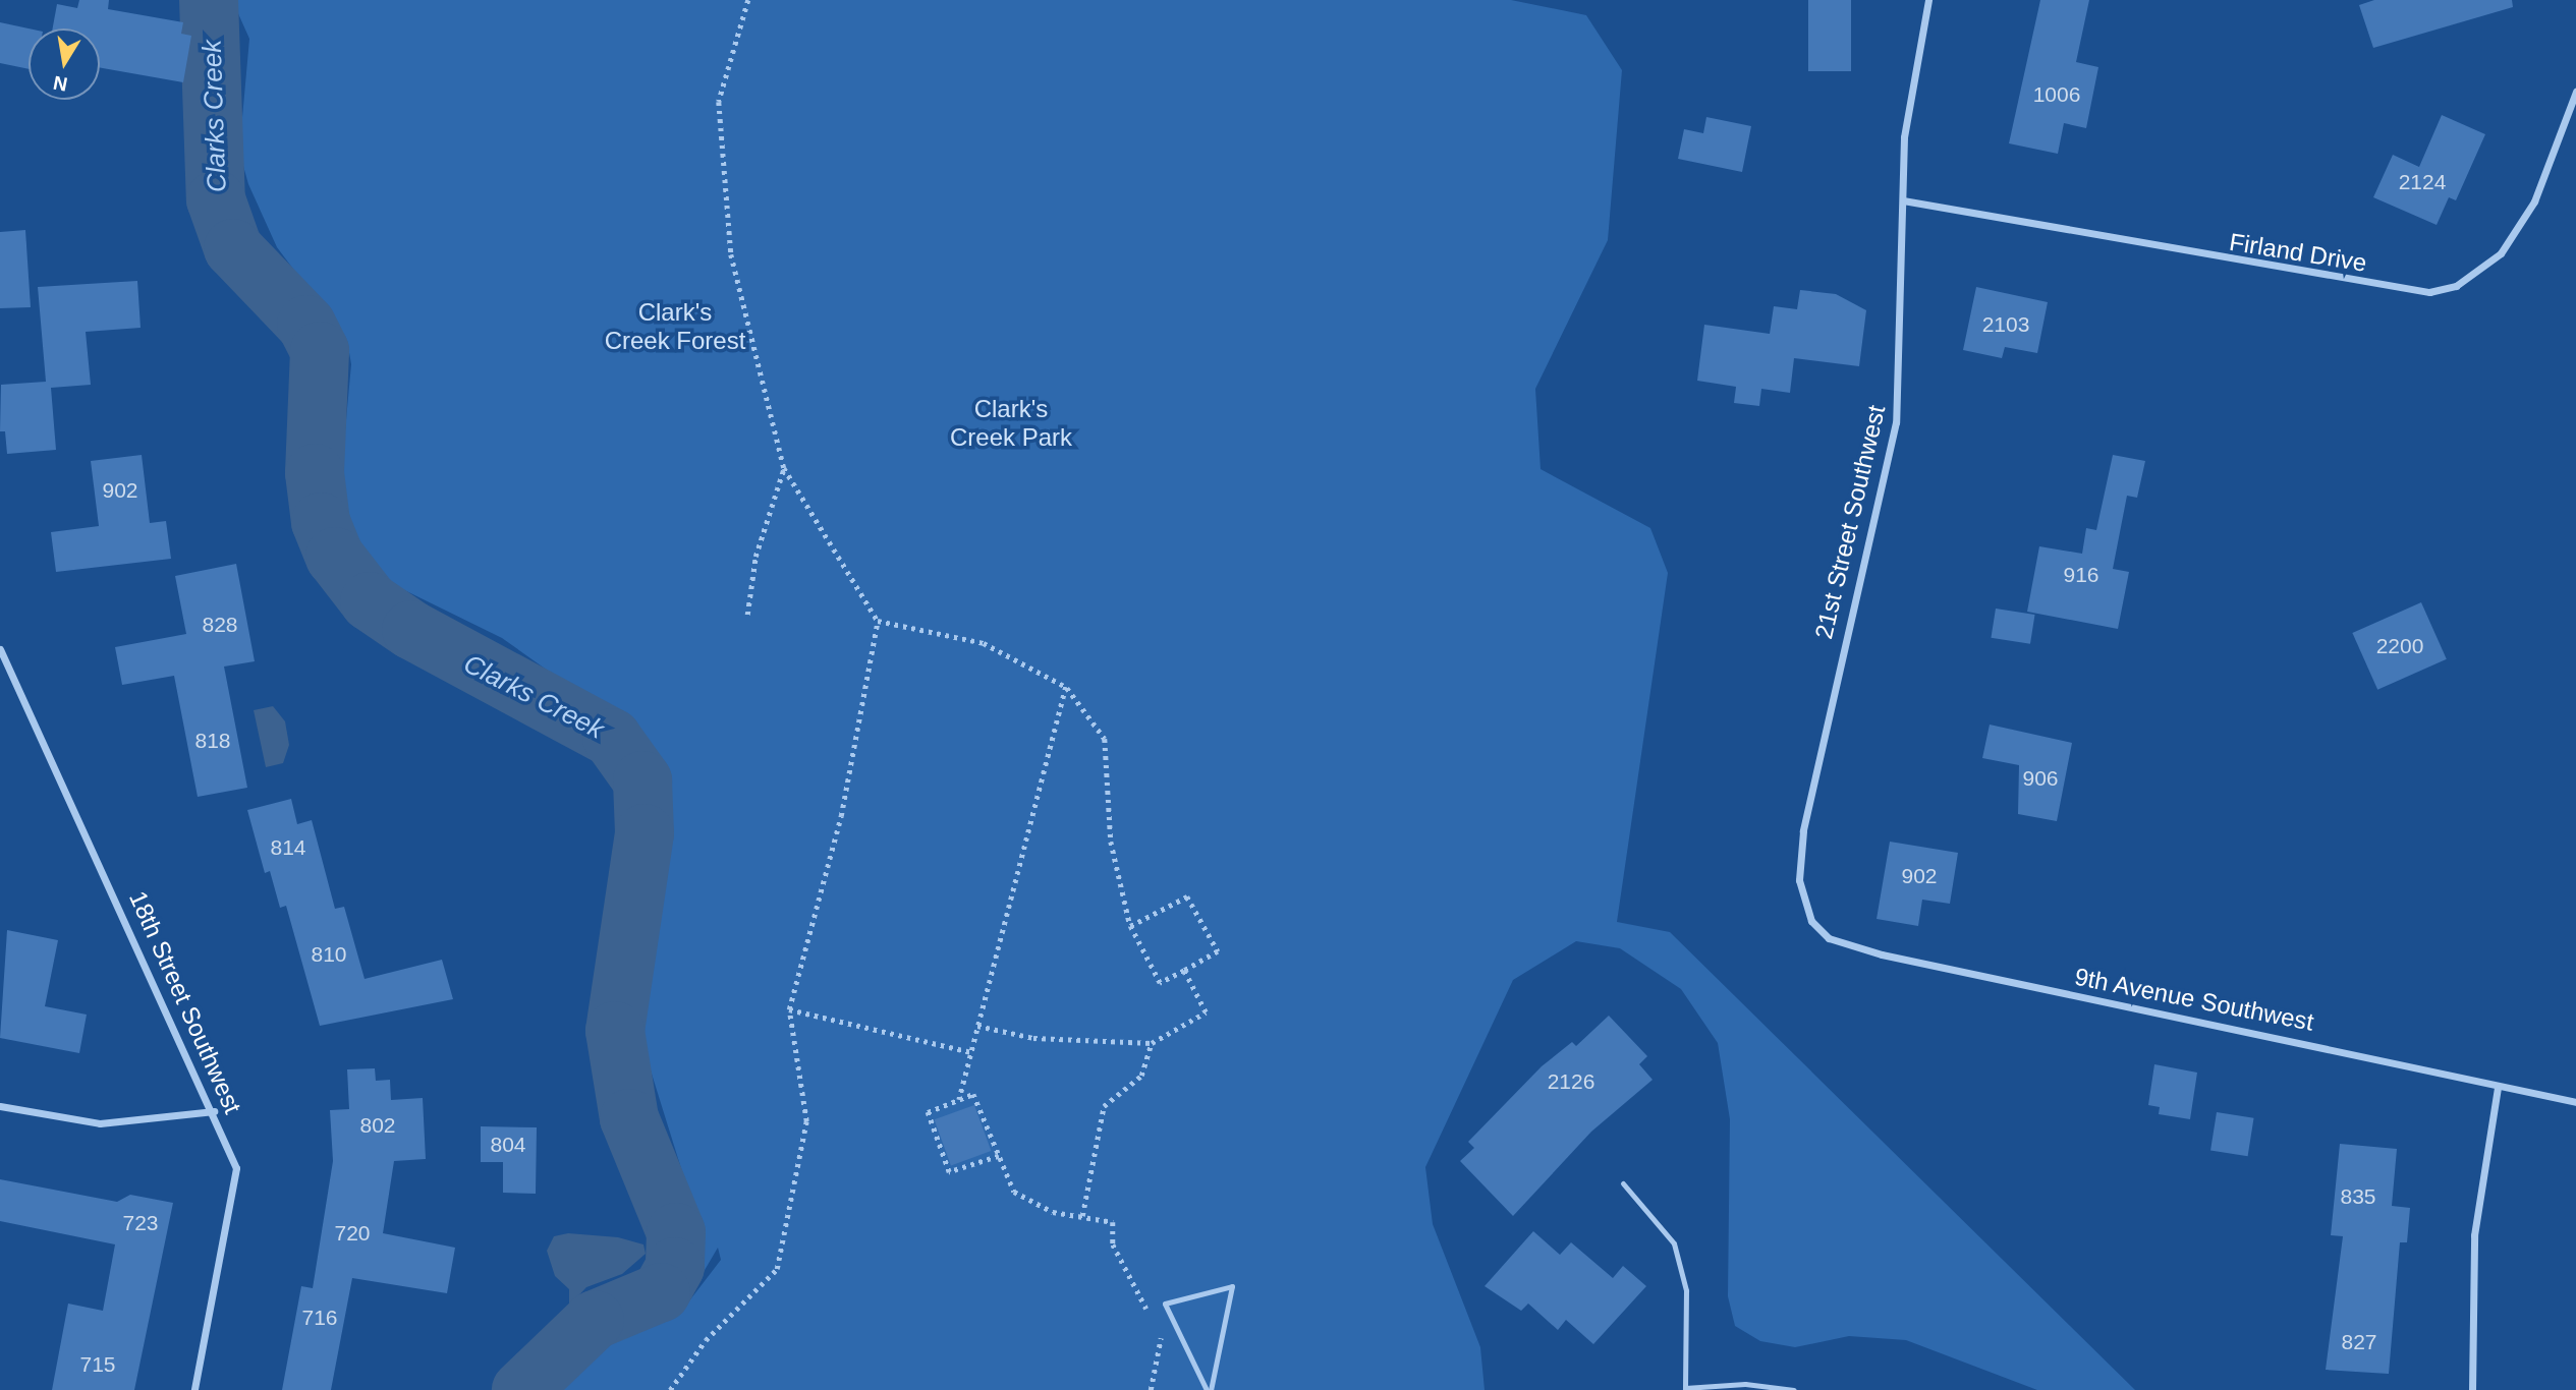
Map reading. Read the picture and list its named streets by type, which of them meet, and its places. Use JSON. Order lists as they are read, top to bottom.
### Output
{
  "streets": {
    "street": [
      "Firland Drive",
      "21st Street Southwest",
      "9th Avenue Southwest",
      "18th Street Southwest"
    ]
  },
  "crossings": [
    ["Firland Drive", "21st Street Southwest"],
    ["21st Street Southwest", "9th Avenue Southwest"]
  ],
  "water": ["Clarks Creek"],
  "parks": ["Clark's Creek Forest", "Clark's Creek Park"],
  "house_numbers": [
    "1006",
    "2124",
    "2103",
    "902",
    "916",
    "828",
    "2200",
    "818",
    "906",
    "814",
    "902",
    "810",
    "2126",
    "802",
    "804",
    "835",
    "723",
    "720",
    "716",
    "827",
    "715"
  ],
  "north": "bottom"
}
